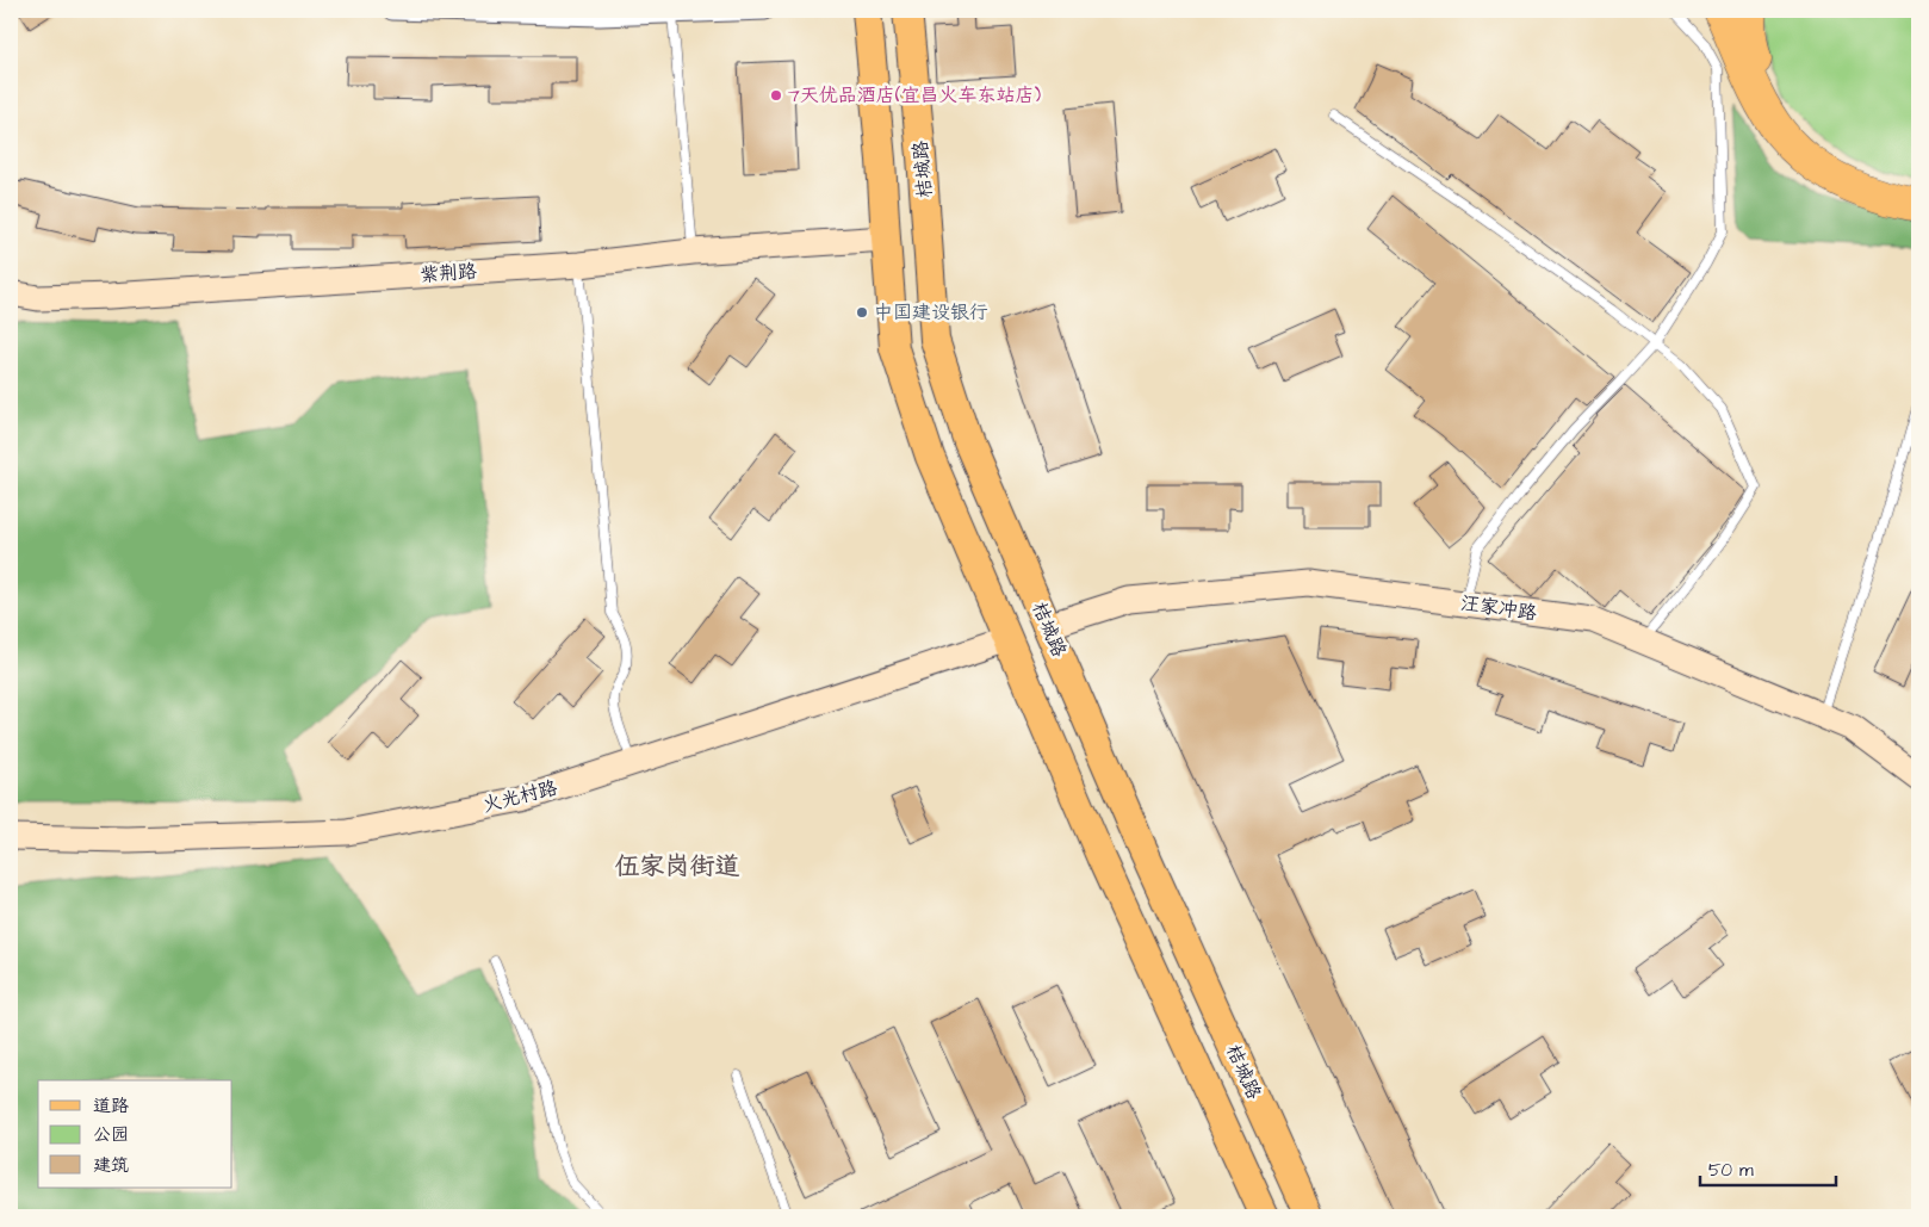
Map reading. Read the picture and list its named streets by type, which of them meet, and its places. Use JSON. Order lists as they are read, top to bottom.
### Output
{
  "streets": {
    "main road": ["桔城路"],
    "street": ["紫荆路", "汪家冲路", "火光村路"]
  },
  "crossings": [
    ["桔城路", "汪家冲路"]
  ],
  "districts": ["伍家岗街道"],
  "places": ["7天优品酒店(宜昌火车东站店)", "中国建设银行"],
  "legend": ["道路", "公园", "建筑"],
  "scale_bar": "50 m"
}
